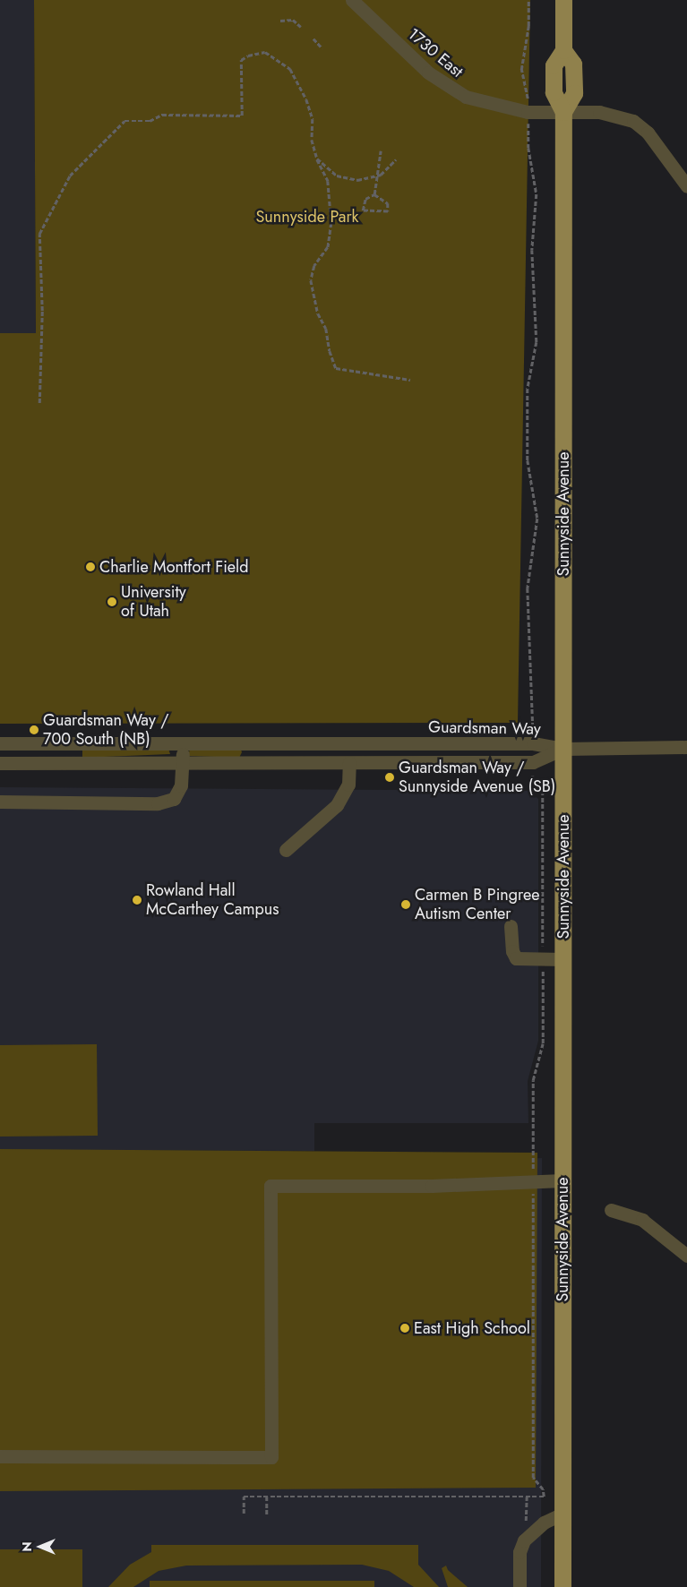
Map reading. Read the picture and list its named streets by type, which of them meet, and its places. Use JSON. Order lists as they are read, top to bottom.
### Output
{
  "streets": {
    "main road": ["Sunnyside Avenue"],
    "street": ["1730 East", "Guardsman Way"]
  },
  "crossings": [
    ["1730 East", "Sunnyside Avenue"],
    ["Sunnyside Avenue", "Guardsman Way"]
  ],
  "parks": ["Sunnyside Park"],
  "places": [
    "Charlie Montfort Field",
    "University of Utah",
    "Guardsman Way / 700 South (NB)",
    "Guardsman Way / Sunnyside Avenue (SB)",
    "Rowland Hall McCarthey Campus",
    "Carmen B Pingree Autism Center",
    "East High School"
  ],
  "north": "left"
}
